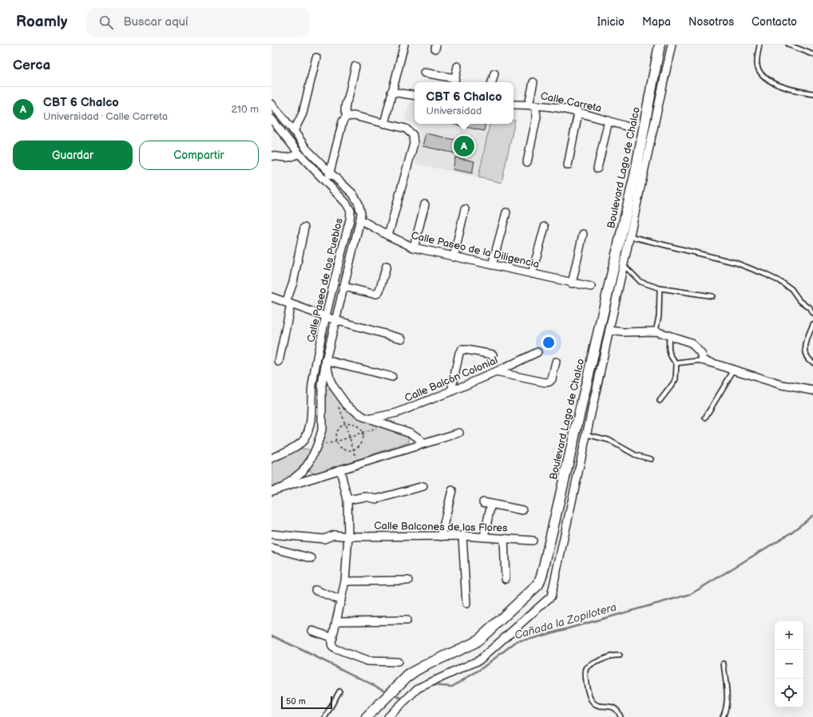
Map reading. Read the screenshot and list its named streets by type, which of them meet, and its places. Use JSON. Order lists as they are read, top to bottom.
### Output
{
  "streets": {
    "main road": ["Boulevard Lago de Chalco"],
    "street": [
      "Calle Carreta",
      "Calle Paseo de la Diligencia",
      "Calle Paseo de los Pueblos",
      "Calle Balcón Colonial",
      "Calle Balcones de las Flores"
    ]
  },
  "crossings": [
    ["Calle Paseo de la Diligencia", "Calle Paseo de los Pueblos"]
  ],
  "water": ["Cañada la Zopilotera"],
  "scale_bar": "50 m",
  "page": {
    "header": "Roamly",
    "search": "Buscar aquí",
    "nav": [
      "Inicio",
      "Mapa",
      "Nosotros",
      "Contacto"
    ],
    "heading": "Cerca",
    "popup": ["CBT 6 Chalco", "Universidad"],
    "list": [
      {
        "mark": "A",
        "name": "CBT 6 Chalco",
        "note": "Universidad · Calle Carreta",
        "value": "210 m"
      }
    ],
    "buttons": ["Guardar", "Compartir"],
    "pins": "A",
    "map_buttons": ["+", "−"],
    "scale": "50 m"
  }
}
